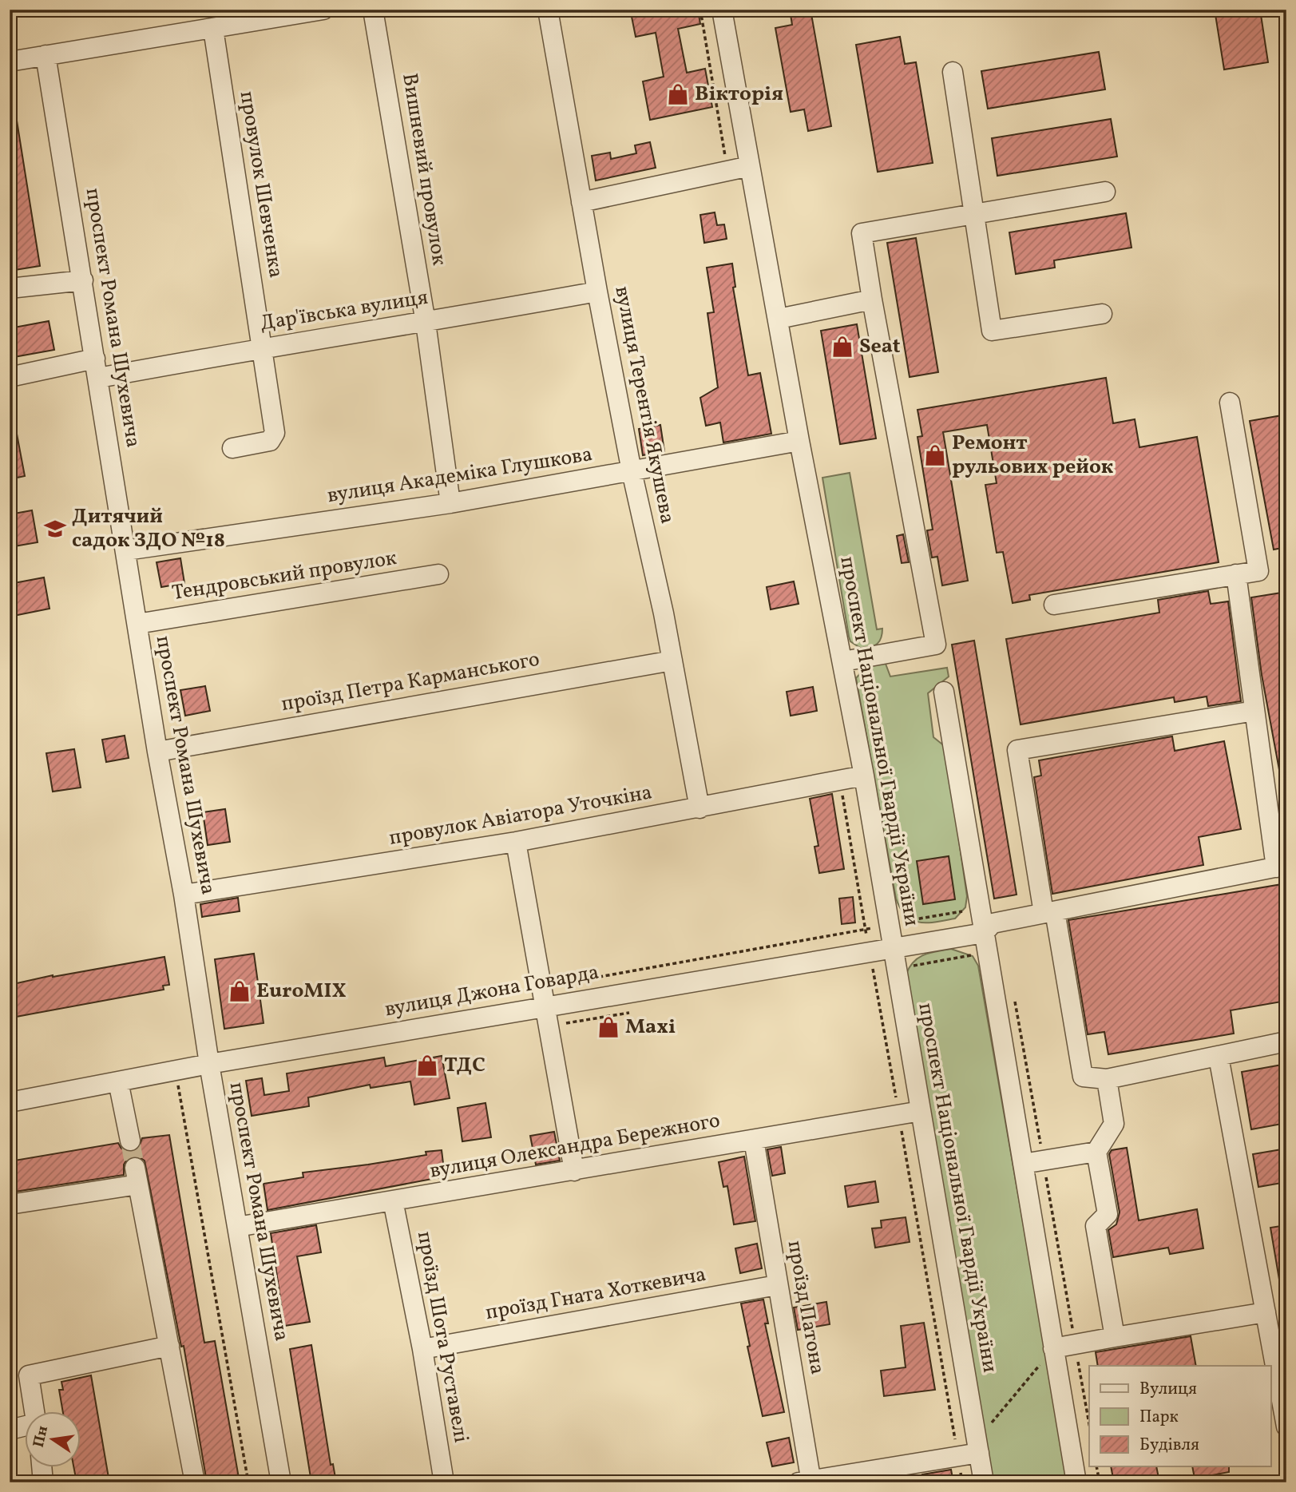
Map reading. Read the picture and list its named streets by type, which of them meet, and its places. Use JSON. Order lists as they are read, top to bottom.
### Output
{
  "streets": {
    "street": [
      "Вишневий провулок",
      "провулок Шевченка",
      "Дар'ївська вулиця",
      "проспект Романа Шухевича",
      "вулиця Терентія Якушева",
      "вулиця Академіка Глушкова",
      "Тендровський провулок",
      "проїзд Петра Карманського",
      "проспект Національної Гвардії України",
      "провулок Авіатора Уточкіна",
      "вулиця Джона Говарда",
      "вулиця Олександра Бережного",
      "проїзд Гната Хоткевича",
      "проїзд Патона",
      "проїзд Шота Руставелі"
    ]
  },
  "crossings": [
    ["Вишневий провулок", "Дар'ївська вулиця"],
    ["Вишневий провулок", "вулиця Академіка Глушкова"],
    ["провулок Шевченка", "Дар'ївська вулиця"],
    ["Дар'ївська вулиця", "проспект Романа Шухевича"],
    ["Дар'ївська вулиця", "вулиця Терентія Якушева"],
    ["проспект Романа Шухевича", "вулиця Академіка Глушкова"],
    ["проспект Романа Шухевича", "Тендровський провулок"],
    ["проспект Романа Шухевича", "проїзд Петра Карманського"],
    ["проспект Романа Шухевича", "провулок Авіатора Уточкіна"],
    ["проспект Романа Шухевича", "вулиця Джона Говарда"],
    ["проспект Романа Шухевича", "вулиця Олександра Бережного"],
    ["вулиця Терентія Якушева", "вулиця Академіка Глушкова"],
    ["вулиця Терентія Якушева", "проїзд Петра Карманського"],
    ["вулиця Терентія Якушева", "провулок Авіатора Уточкіна"],
    ["вулиця Академіка Глушкова", "проспект Національної Гвардії України"],
    ["проспект Національної Гвардії України", "провулок Авіатора Уточкіна"],
    ["проспект Національної Гвардії України", "вулиця Джона Говарда"],
    ["проспект Національної Гвардії України", "вулиця Олександра Бережного"],
    ["вулиця Олександра Бережного", "проїзд Патона"],
    ["вулиця Олександра Бережного", "проїзд Шота Руставелі"],
    ["проїзд Гната Хоткевича", "проїзд Патона"],
    ["проїзд Гната Хоткевича", "проїзд Шота Руставелі"]
  ],
  "places": {
    "shop": [
      "Вікторія",
      "Seat",
      "Ремонт рульових рейок",
      "EuroMIX",
      "Maxi",
      "ТДС"
    ],
    "school or university": ["Дитячий садок ЗДО №18"]
  },
  "legend": ["Вулиця", "Парк", "Будівля"],
  "north": "left"
}
